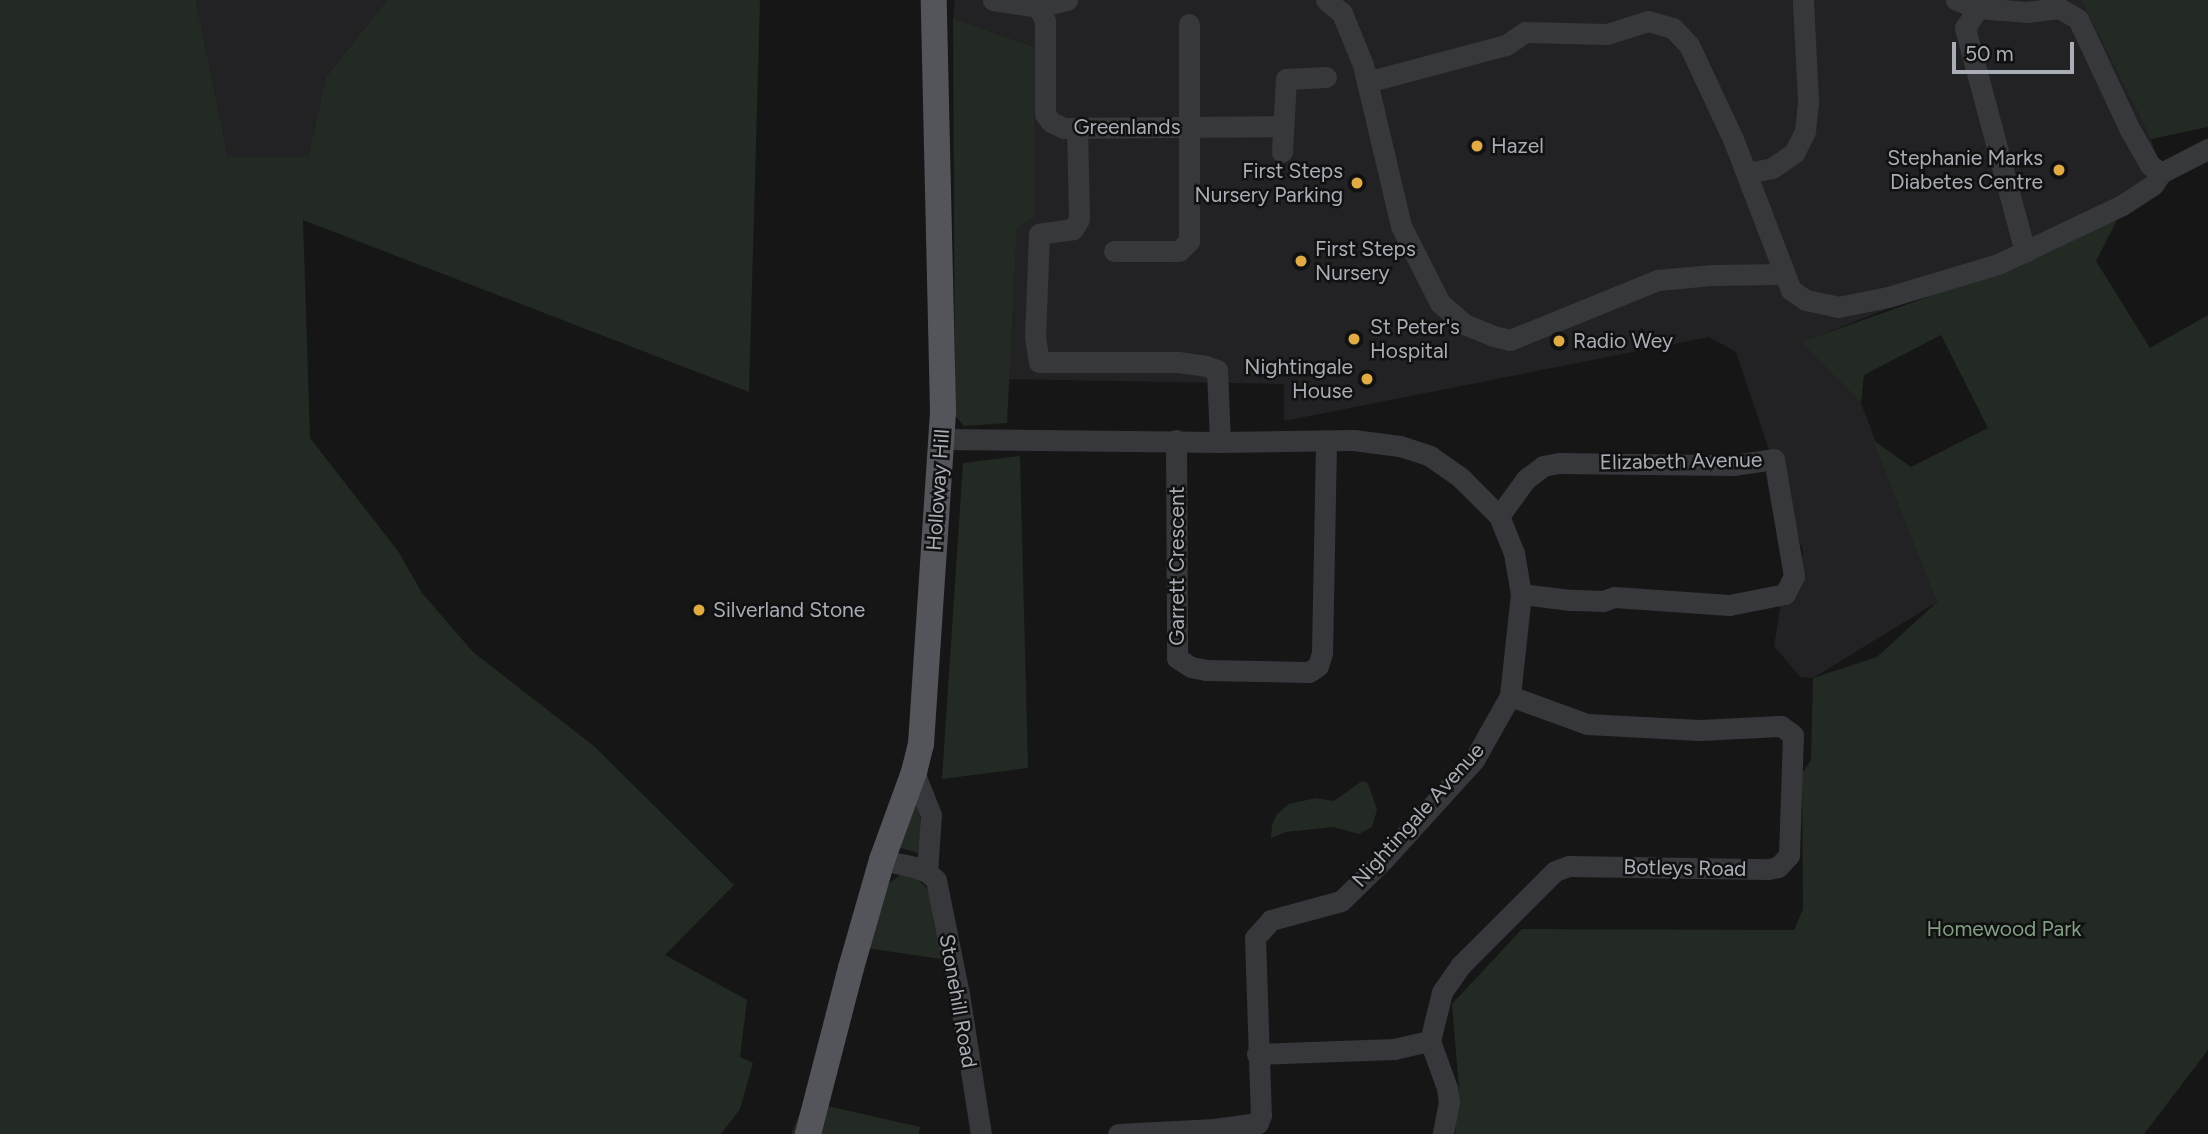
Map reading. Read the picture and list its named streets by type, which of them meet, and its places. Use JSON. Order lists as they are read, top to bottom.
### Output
{
  "streets": {
    "main road": ["Holloway Hill"],
    "street": [
      "Greenlands",
      "Elizabeth Avenue",
      "Garrett Crescent",
      "Nightingale Avenue",
      "Botleys Road",
      "Stonehill Road"
    ]
  },
  "crossings": [
    ["Elizabeth Avenue", "Nightingale Avenue"],
    ["Holloway Hill", "Nightingale Avenue"],
    ["Holloway Hill", "Stonehill Road"],
    ["Garrett Crescent", "Nightingale Avenue"],
    ["Nightingale Avenue", "Botleys Road"]
  ],
  "parks": ["Homewood Park"],
  "places": [
    "Hazel",
    "Stephanie Marks Diabetes Centre",
    "First Steps Nursery Parking",
    "First Steps Nursery",
    "St Peter's Hospital",
    "Radio Wey",
    "Nightingale House",
    "Silverland Stone"
  ],
  "scale_bar": "50 m"
}
